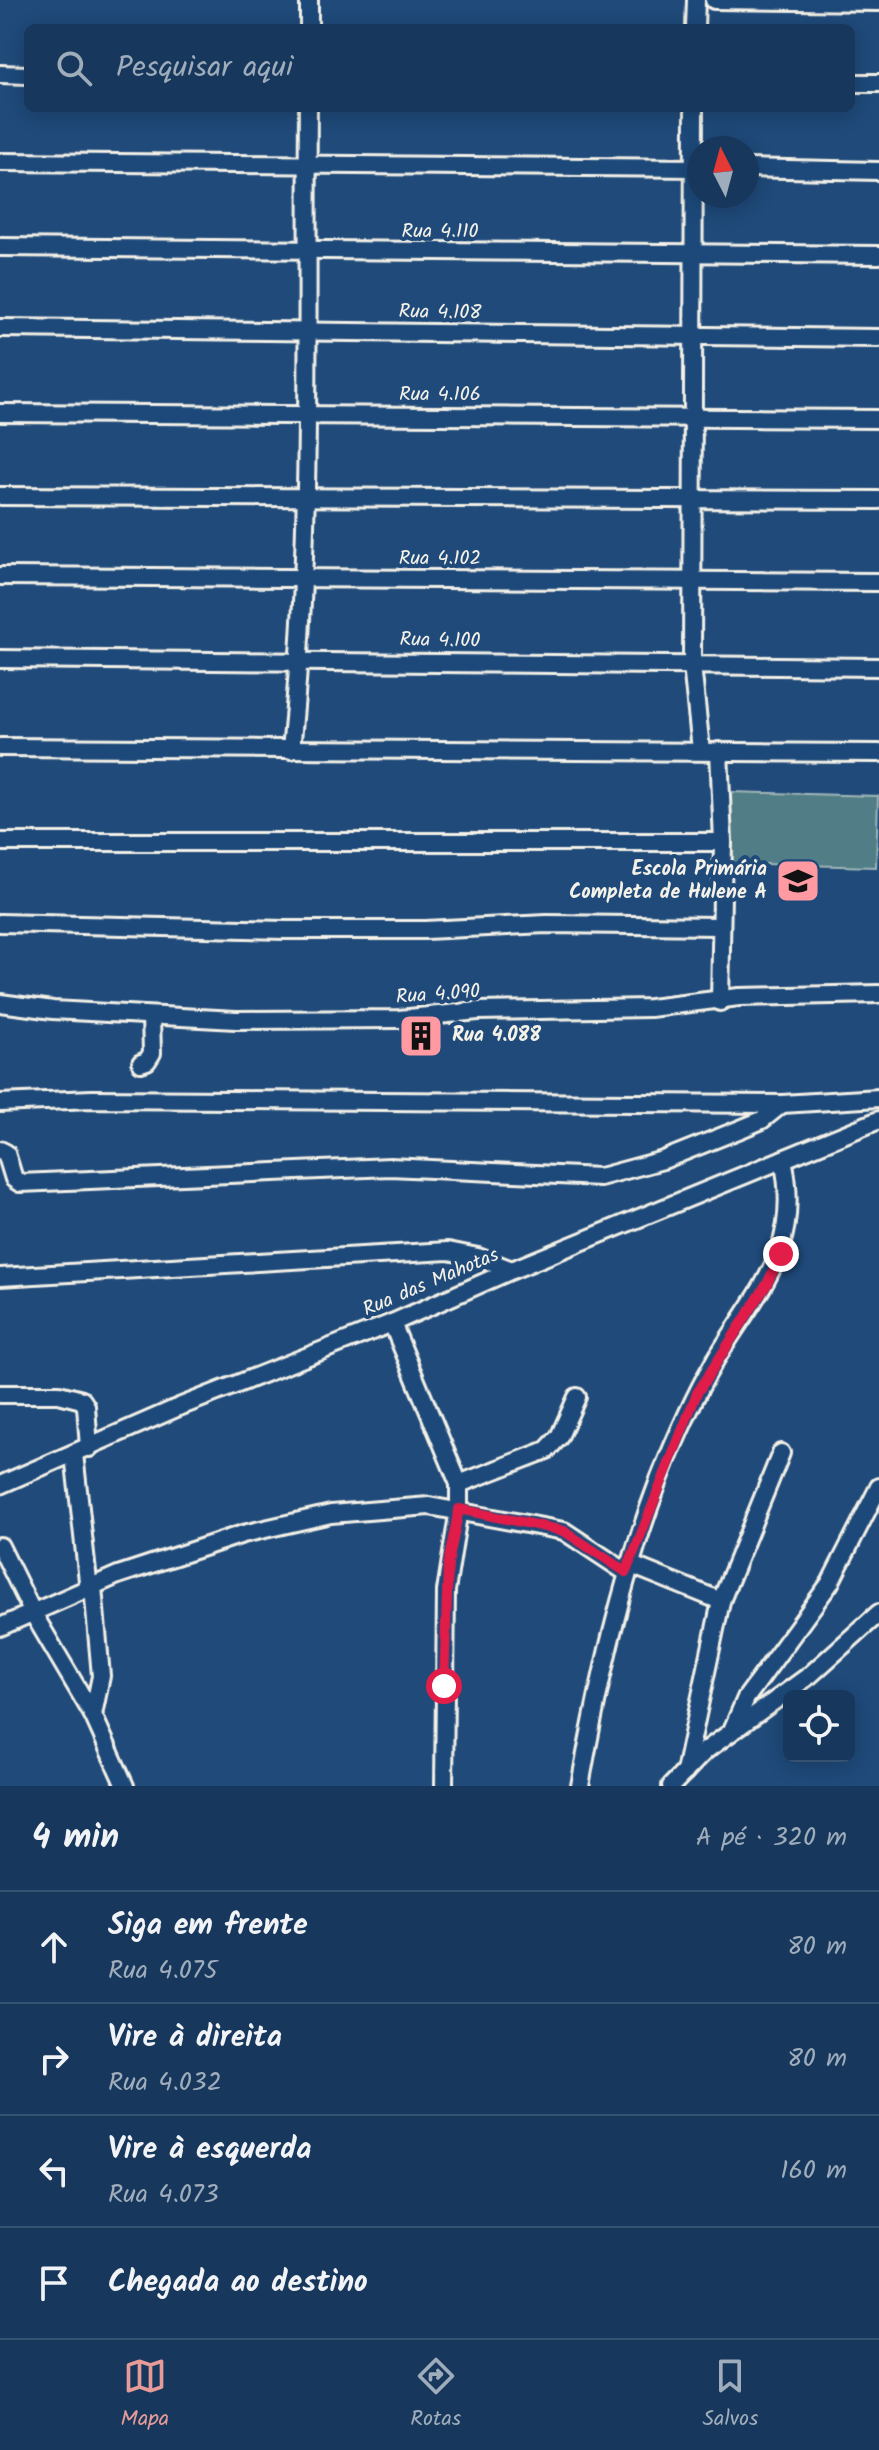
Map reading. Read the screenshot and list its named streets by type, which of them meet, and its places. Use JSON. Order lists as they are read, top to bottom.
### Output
{
  "streets": {
    "street": [
      "Rua 4.110",
      "Rua 4.108",
      "Rua 4.106",
      "Rua 4.102",
      "Rua 4.100",
      "Rua 4.090",
      "Rua das Mahotas"
    ]
  },
  "places": {
    "school or university": ["Escola Primária Completa de Hulene A"],
    "building": ["Rua 4.088"]
  },
  "north": "top",
  "page": {
    "search": "Pesquisar aqui",
    "heading": ["4 min", "A pé · 320 m"],
    "list": [
      ["Siga em frente", "Rua 4.075", "80 m"],
      ["Vire à direita", "Rua 4.032", "80 m"],
      ["Vire à esquerda", "Rua 4.073", "160 m"],
      "Chegada ao destino"
    ],
    "nav": ["Mapa", "Rotas", "Salvos"]
  }
}
